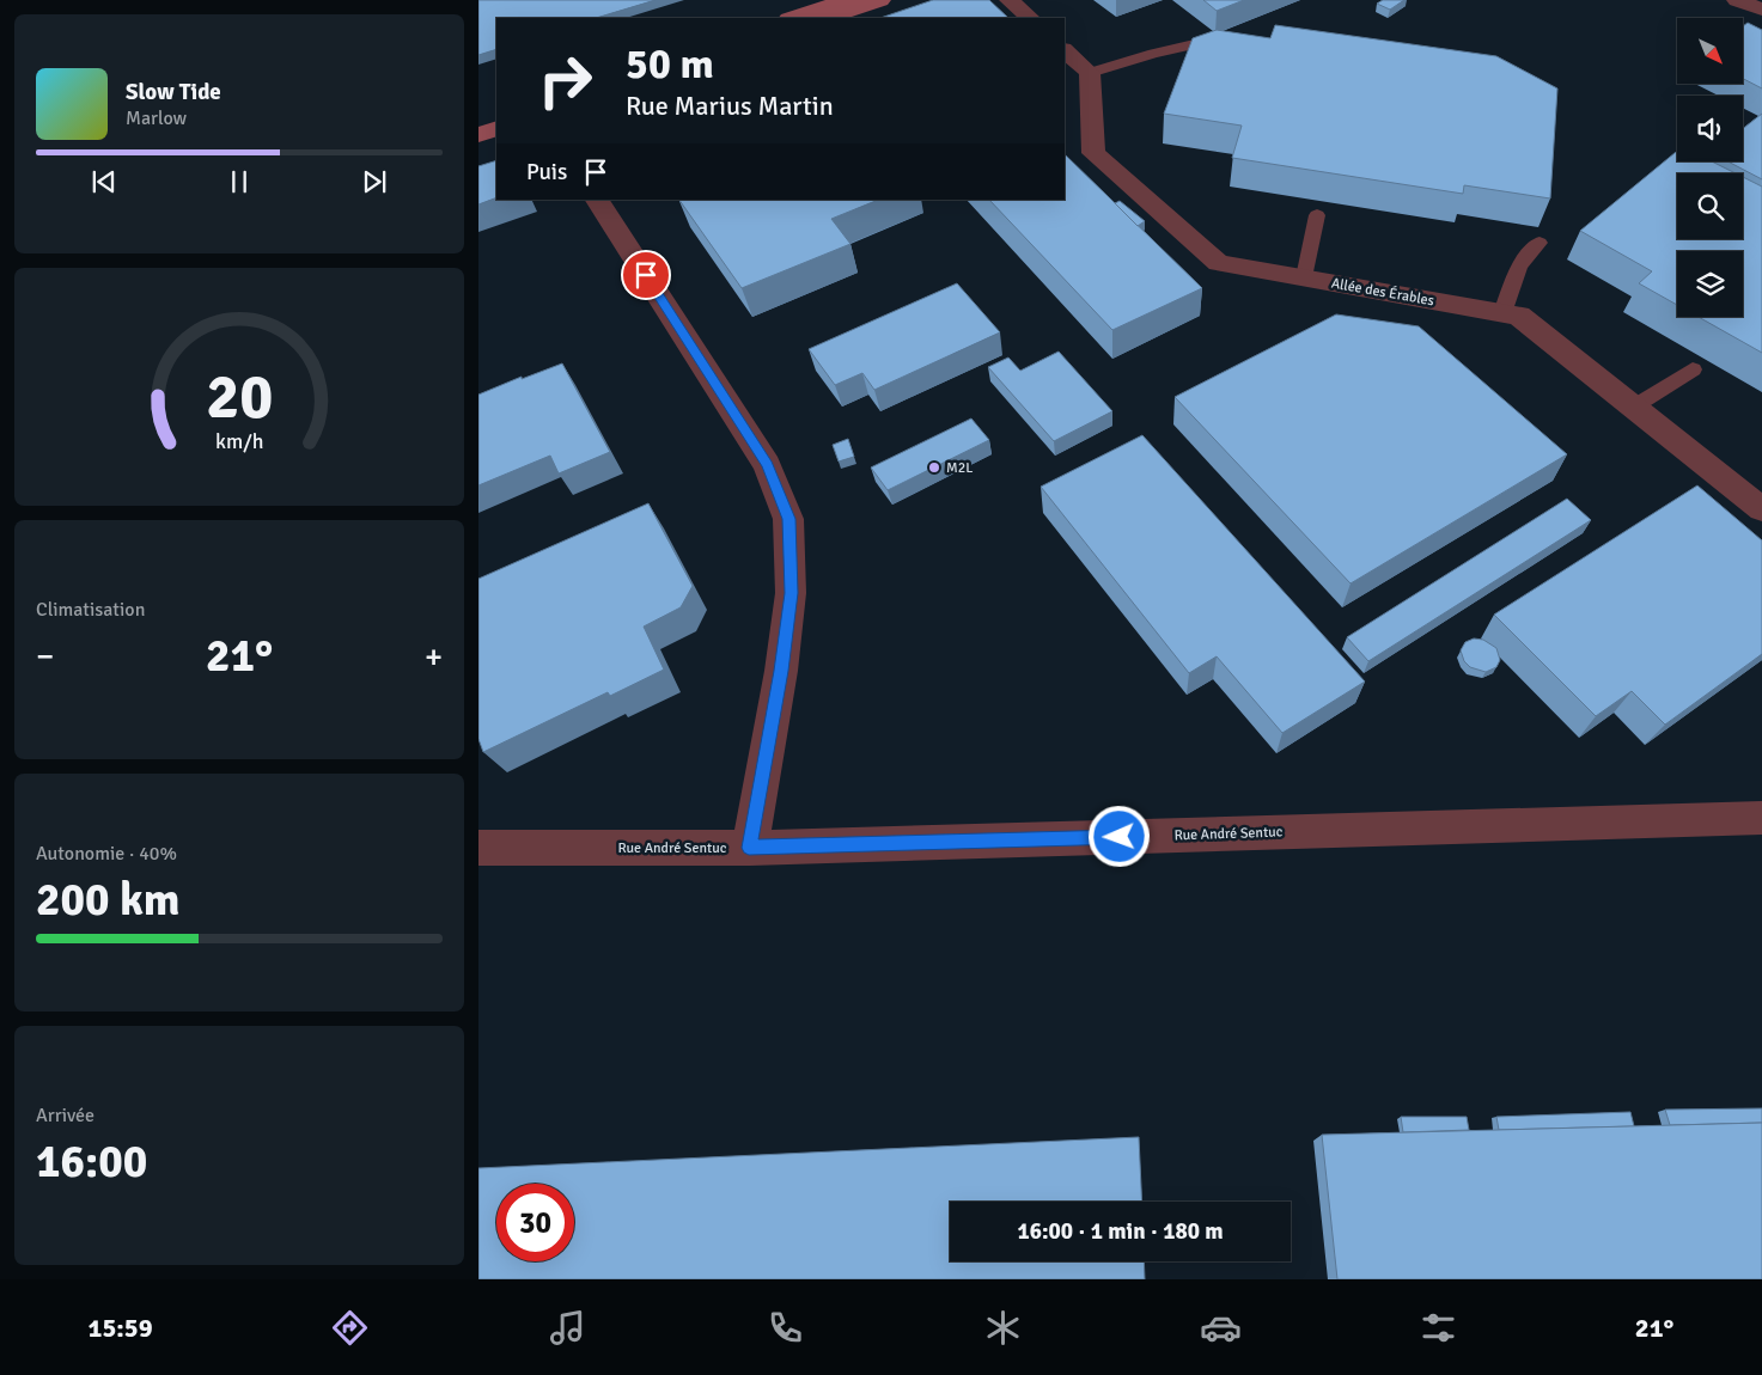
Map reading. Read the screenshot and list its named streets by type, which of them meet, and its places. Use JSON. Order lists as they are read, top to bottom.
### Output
{
  "streets": {
    "street": ["Allée des Érables", "Rue André Sentuc"]
  },
  "places": ["M2L"],
  "north": "bottom right",
  "page": {
    "turn": ["50 m", "Rue Marius Martin"],
    "song": ["Slow Tide", "Marlow"],
    "then": "Puis",
    "tile": [
      "Climatisation",
      ["Autonomie · 40%", "200 km"],
      ["Arrivée", "16:00"]
    ],
    "heat": ["−", "21°", "+"],
    "limit": "30",
    "trip": "16:00 · 1 min · 180 m",
    "tabs": ["15:59", "21°"],
    "gauge": ["20", "km/h"]
  }
}
